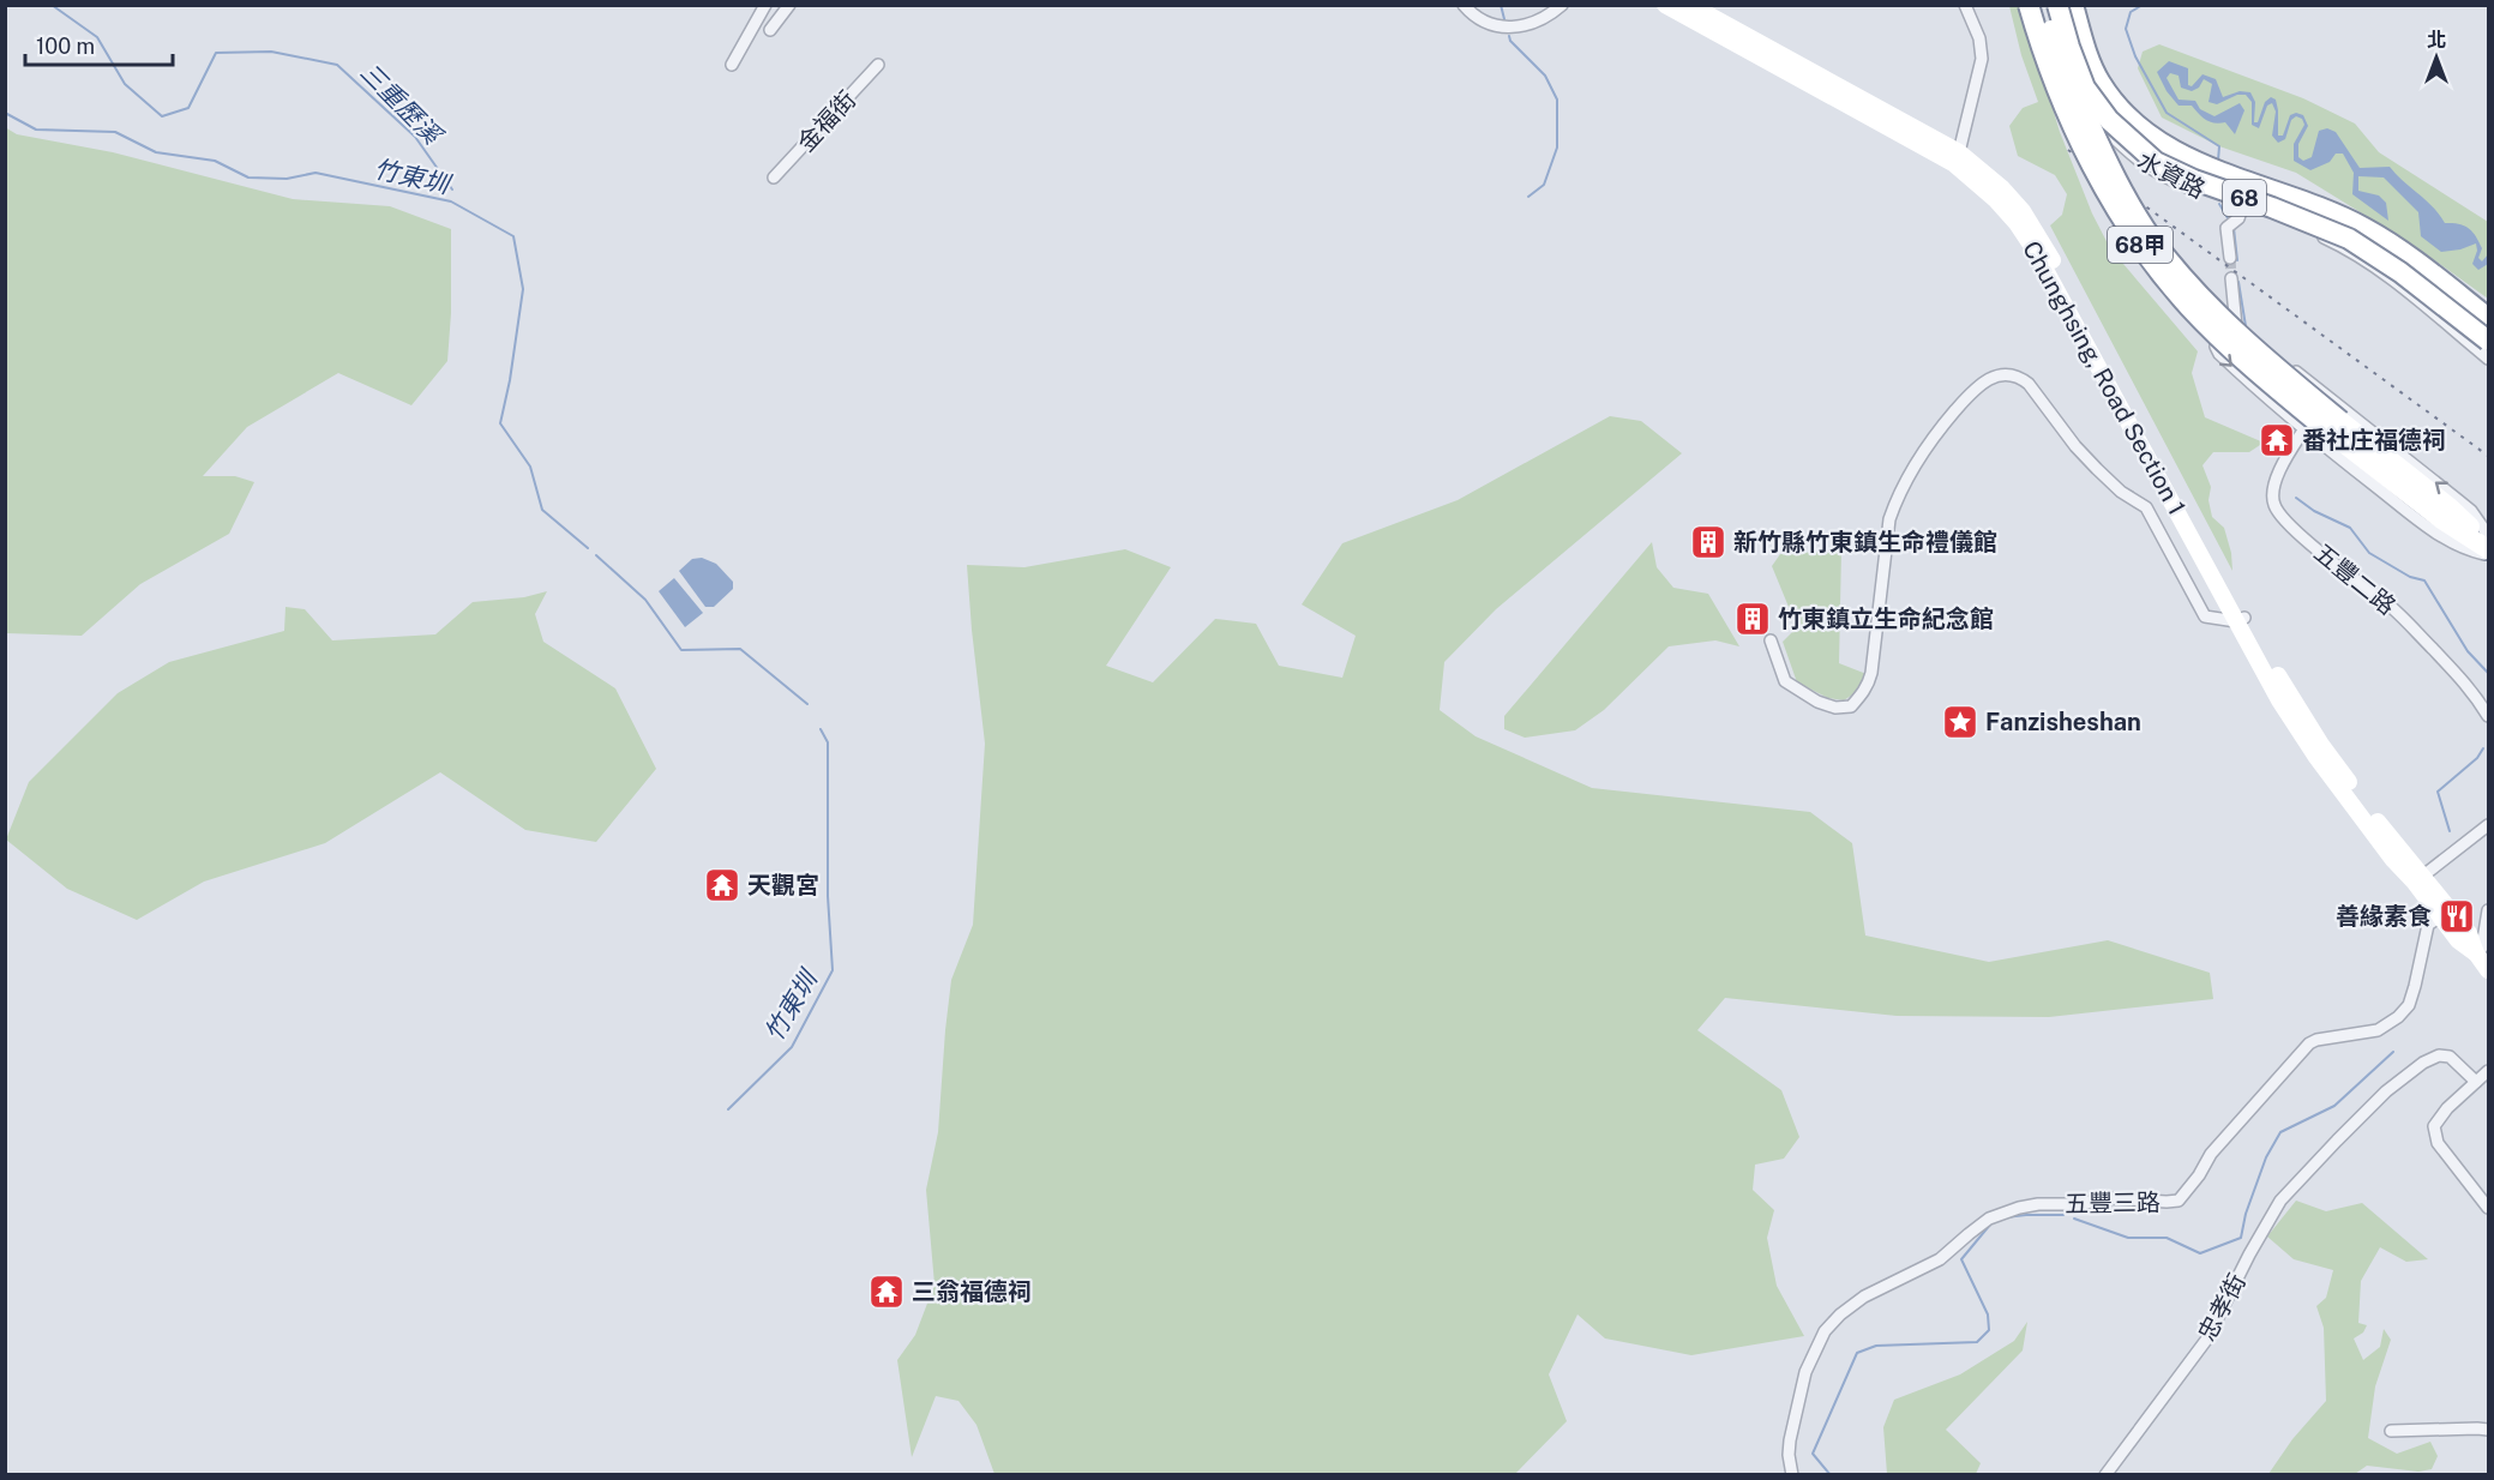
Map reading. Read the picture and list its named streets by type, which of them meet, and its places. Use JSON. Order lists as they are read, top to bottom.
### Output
{
  "streets": {
    "highway": ["68", "68甲"],
    "main road": ["Chunghsing, Road Section 1"],
    "street": [
      "金福街",
      "水資路",
      "五豐二路",
      "五豐三路",
      "忠孝街"
    ]
  },
  "crossings": [
    ["水資路", "68"]
  ],
  "water": ["三重歷溪", "竹東圳"],
  "places": {
    "temple": ["番社庄福德祠", "天觀宮", "三翁福德祠"],
    "building": ["新竹縣竹東鎮生命禮儀館", "竹東鎮立生命紀念館"],
    "place": ["Fanzisheshan"],
    "restaurant": ["善緣素食"]
  },
  "scale_bar": "100 m",
  "north": "top"
}
